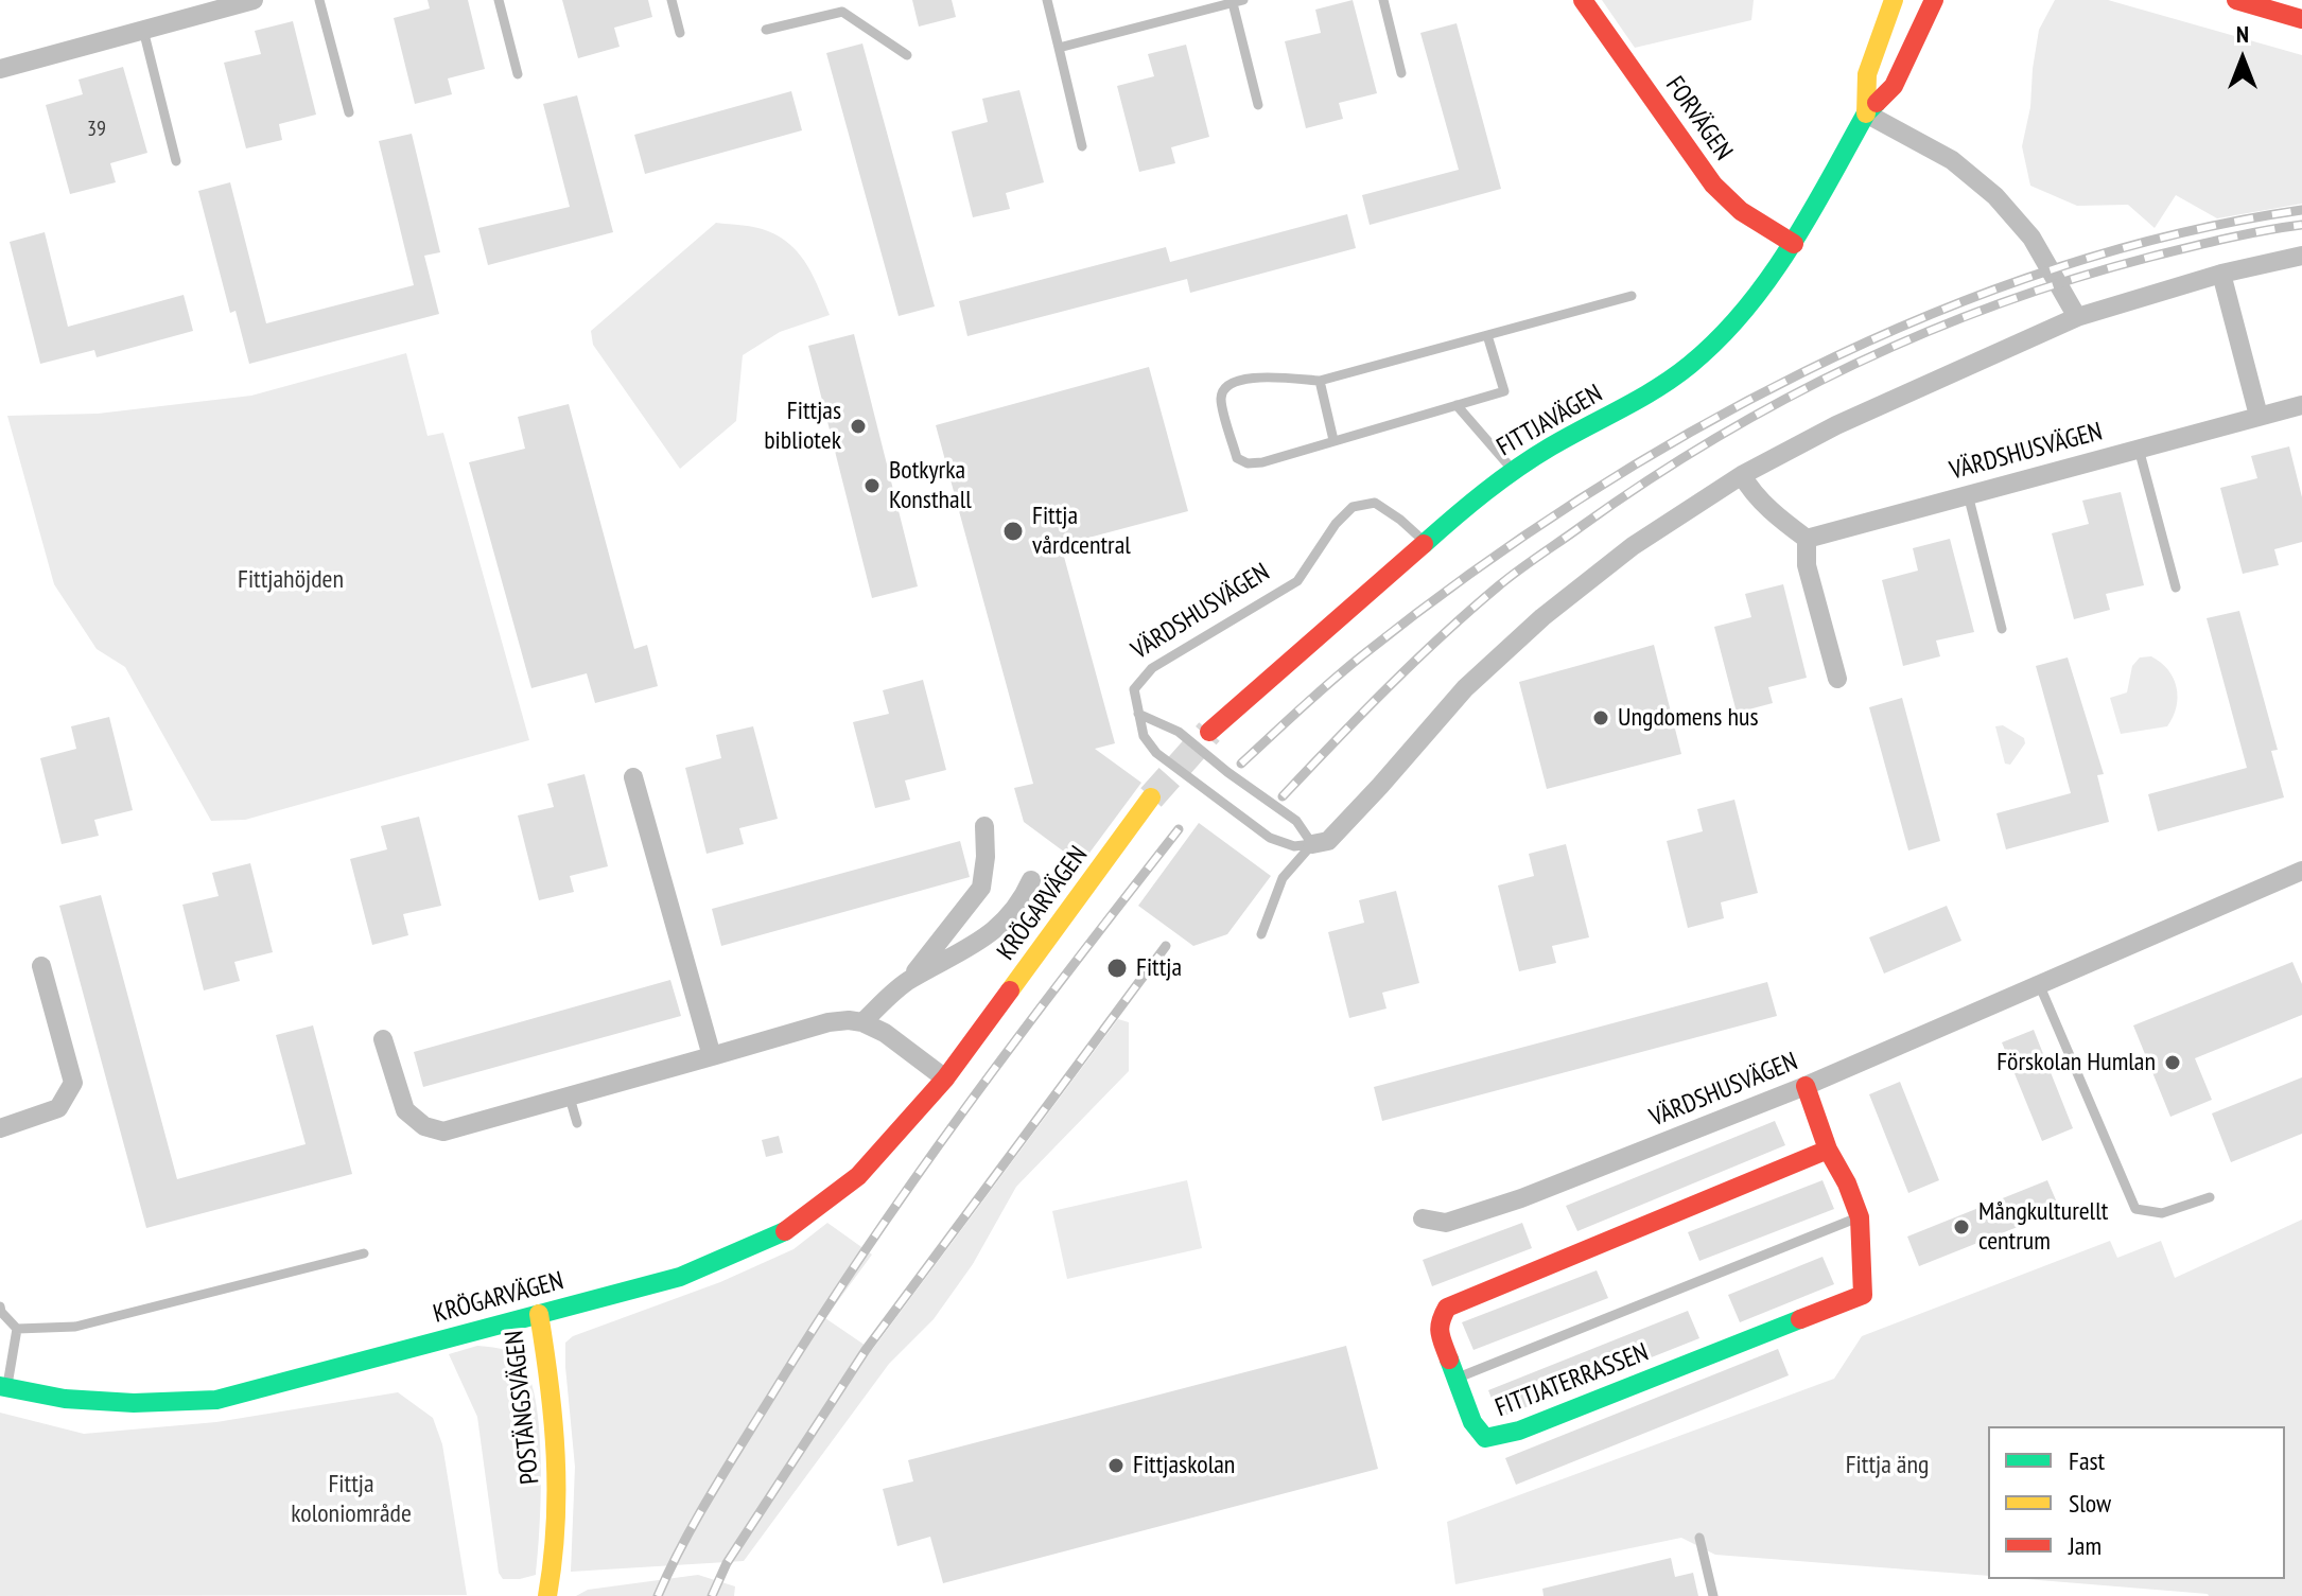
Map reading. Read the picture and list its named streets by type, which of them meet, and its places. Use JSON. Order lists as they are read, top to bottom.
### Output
{
  "streets": {
    "street": [
      "FORVÄGEN",
      "FITTJAVÄGEN",
      "VÄRDSHUSVÄGEN",
      "KRÖGARVÄGEN",
      "FITTJATERRASSEN",
      "POSTÄNGSVÄGEN"
    ]
  },
  "crossings": [
    ["FORVÄGEN", "FITTJAVÄGEN"],
    ["FITTJAVÄGEN", "VÄRDSHUSVÄGEN"],
    ["VÄRDSHUSVÄGEN", "FITTJATERRASSEN"],
    ["KRÖGARVÄGEN", "POSTÄNGSVÄGEN"]
  ],
  "parks": ["Fittjahöjden", "Fittja äng", "Fittja koloniområde"],
  "places": [
    "Fittjas bibliotek",
    "Botkyrka Konsthall",
    "Fittja vårdcentral",
    "Ungdomens hus",
    "Fittja",
    "Förskolan Humlan",
    "Mångkulturellt centrum",
    "Fittjaskolan"
  ],
  "house_numbers": ["39"],
  "legend": ["Fast", "Slow", "Jam"],
  "north": "top"
}
